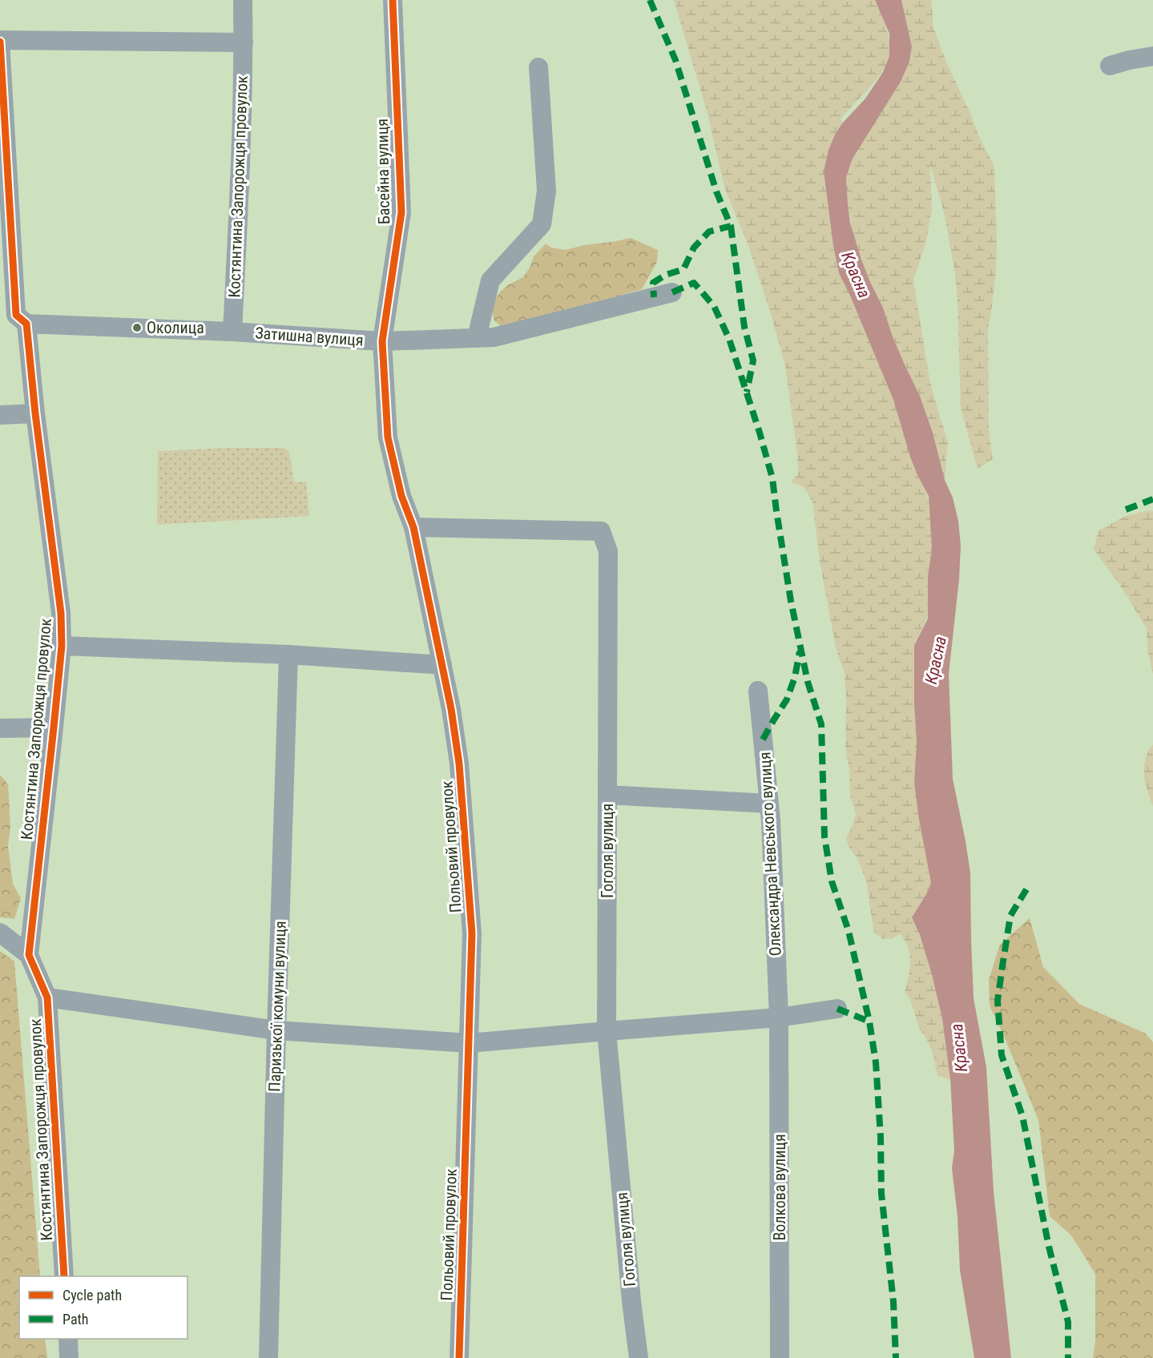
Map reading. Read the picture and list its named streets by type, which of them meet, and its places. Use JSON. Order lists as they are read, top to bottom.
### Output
{
  "streets": {
    "street": [
      "Басейна вулиця",
      "Костянтина Запорожця провулок",
      "Затишна вулиця",
      "Польовий провулок",
      "Гоголя вулиця",
      "Олександра Невського вулиця",
      "Паризької комуни вулиця",
      "Волкова вулиця"
    ]
  },
  "crossings": [
    ["Басейна вулиця", "Затишна вулиця"],
    ["Басейна вулиця", "Польовий провулок"],
    ["Костянтина Запорожця провулок", "Затишна вулиця"],
    ["Затишна вулиця", "Польовий провулок"],
    ["Польовий провулок", "Гоголя вулиця"],
    ["Олександра Невського вулиця", "Волкова вулиця"]
  ],
  "water": ["Красна"],
  "places": ["Околица"],
  "legend": ["Cycle path", "Path"]
}
